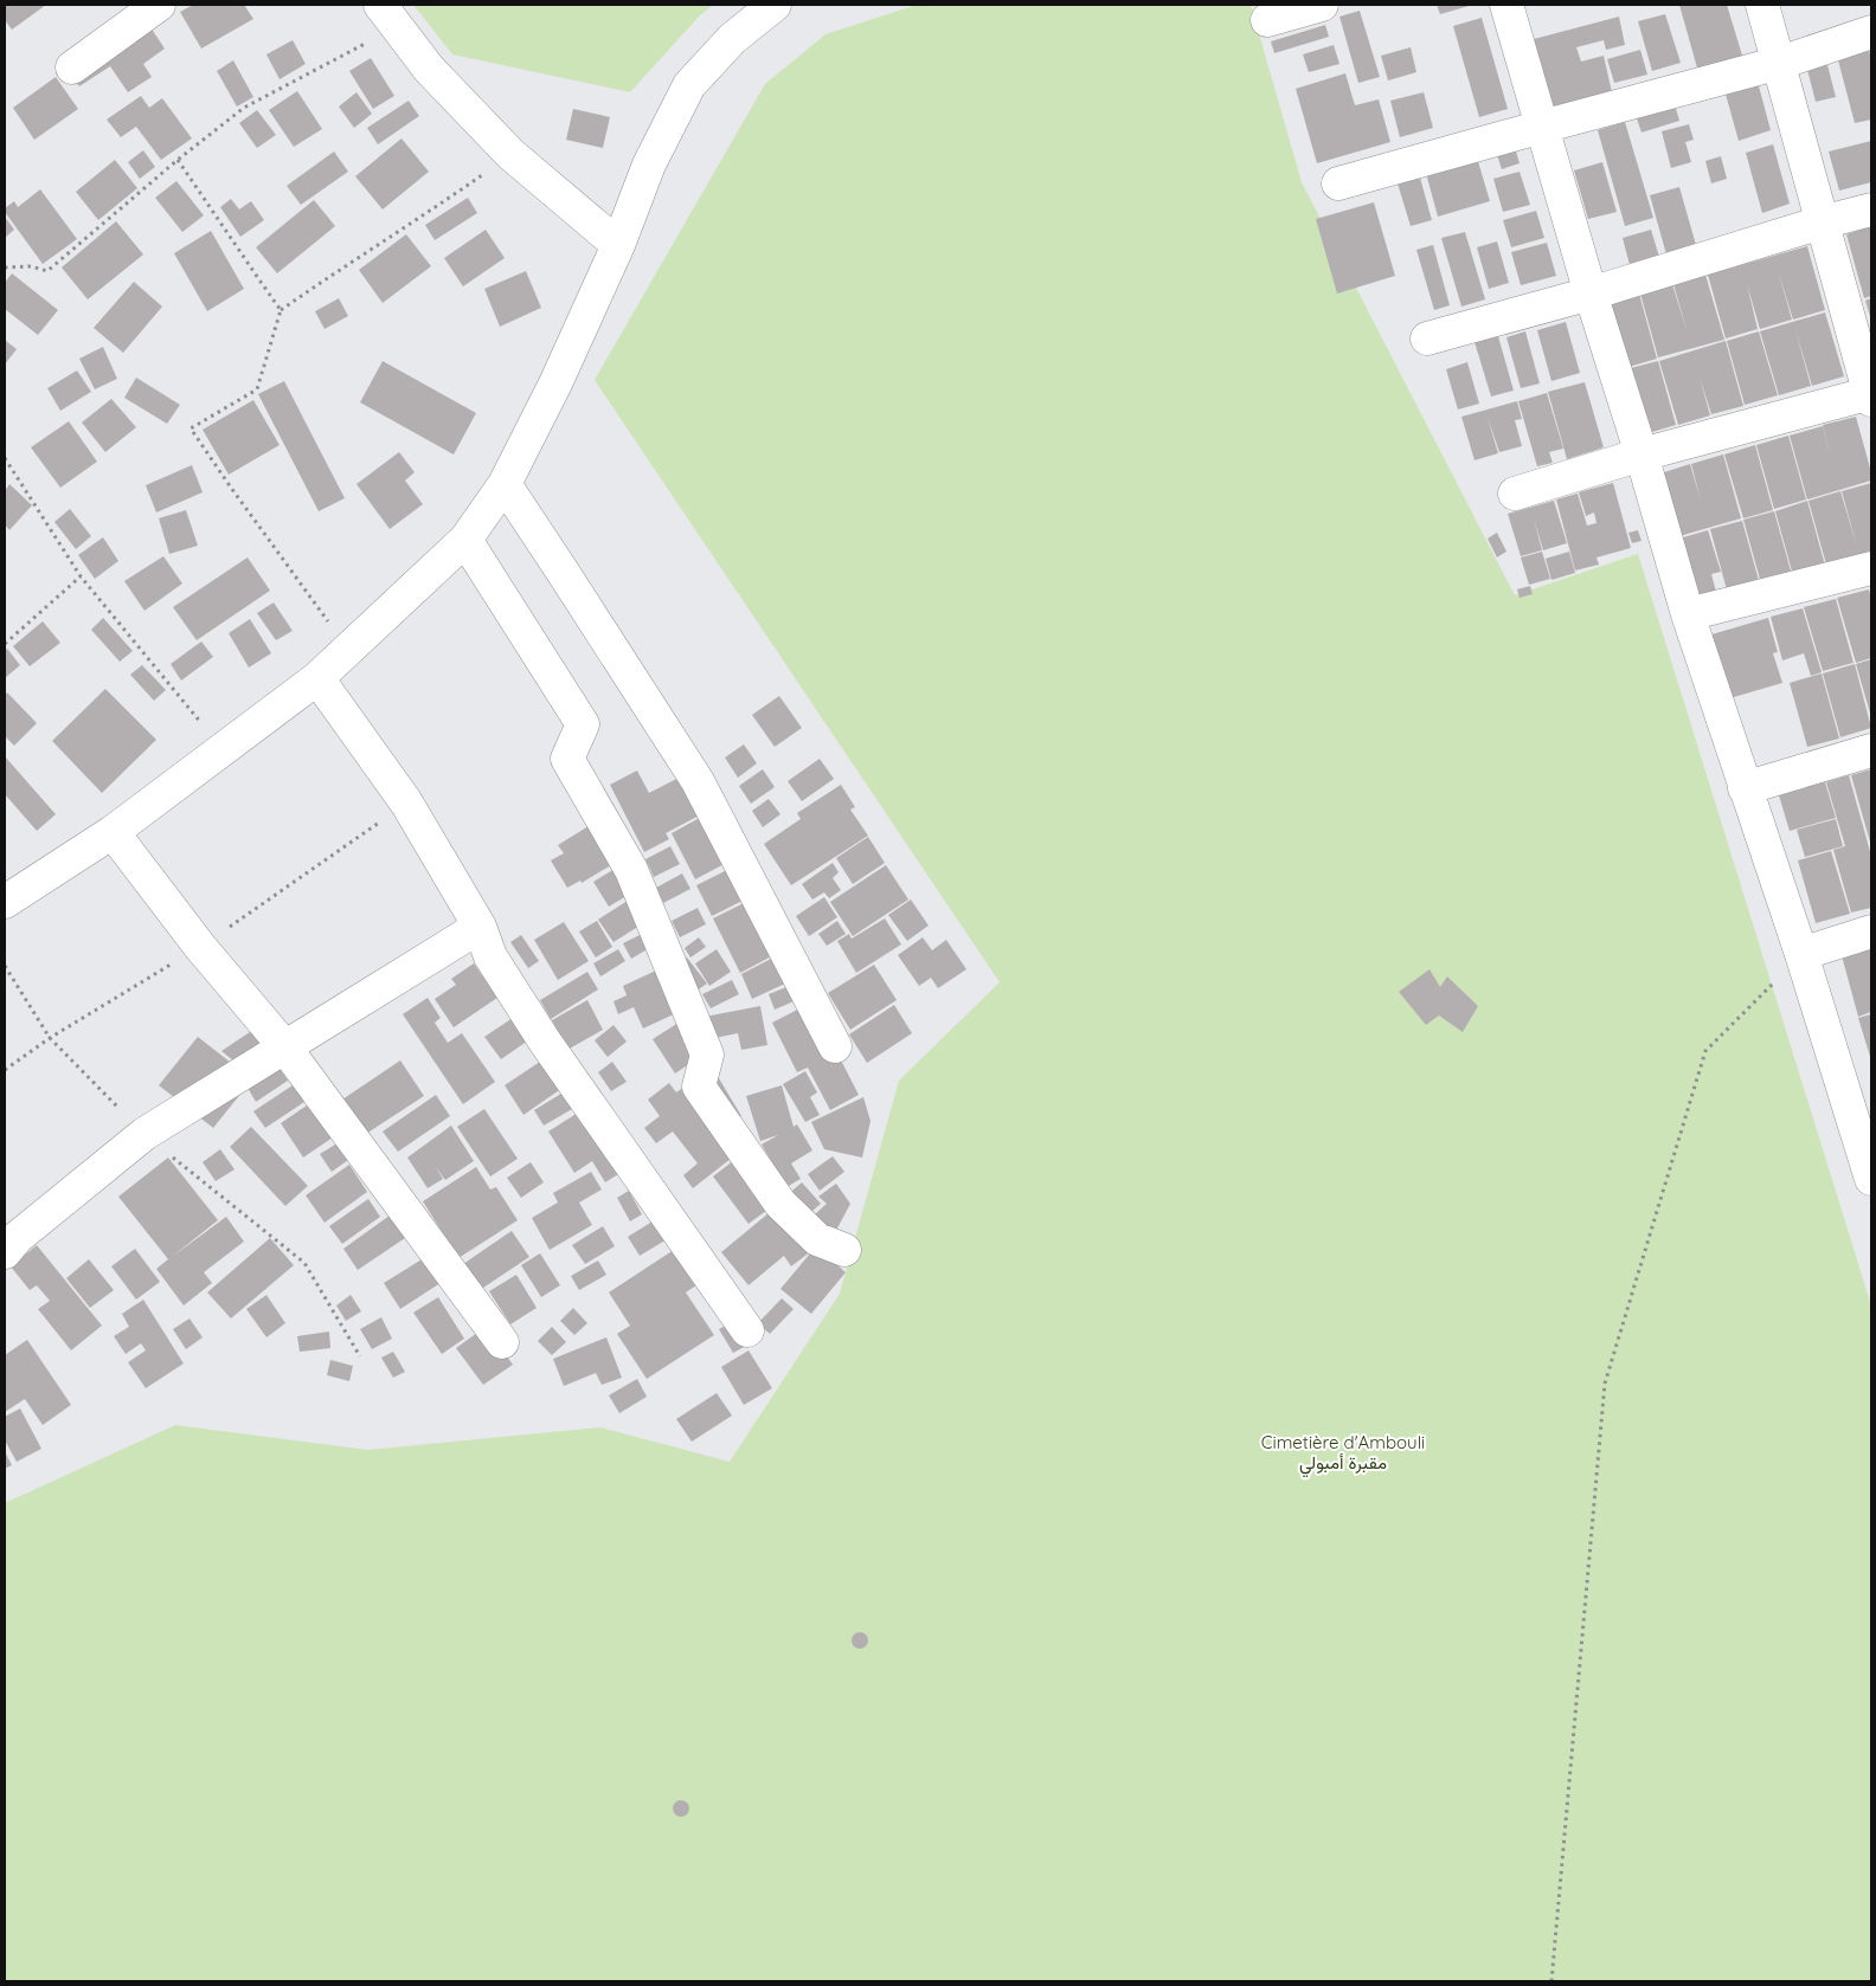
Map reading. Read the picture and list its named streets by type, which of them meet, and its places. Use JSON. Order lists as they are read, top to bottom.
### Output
{
  "parks": ["Cimetière d'Ambouli مقبرة أمبولي"]
}
